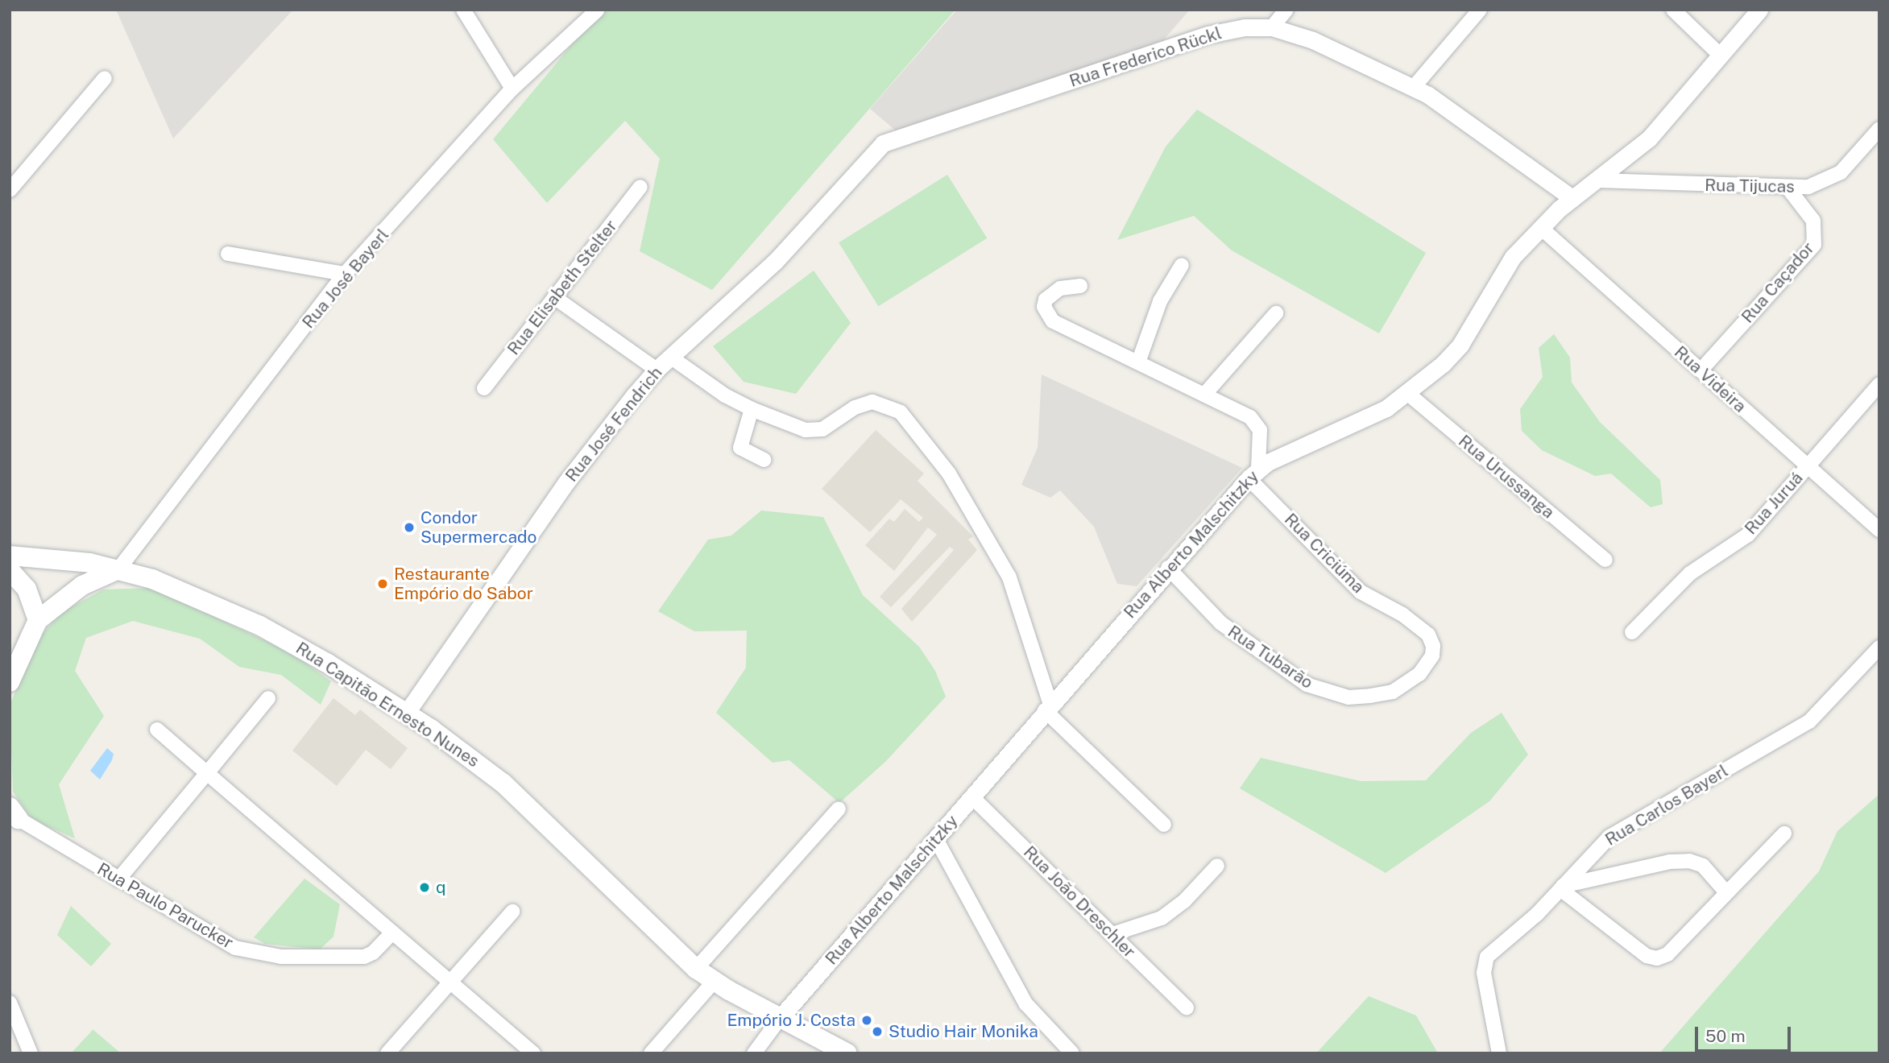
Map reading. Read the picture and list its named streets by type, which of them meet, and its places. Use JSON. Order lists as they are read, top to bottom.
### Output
{
  "streets": {
    "main road": ["Rua Capitão Ernesto Nunes"],
    "street": [
      "Rua Frederico Rückl",
      "Rua Tijucas",
      "Rua José Bayerl",
      "Rua Caçador",
      "Rua Elisabeth Stelter",
      "Rua Videira",
      "Rua José Fendrich",
      "Rua Urussanga",
      "Rua Juruá",
      "Rua Alberto Malschitzky",
      "Rua Criciúma",
      "Rua Tubarão",
      "Rua Carlos Bayerl",
      "Rua João Dreschler",
      "Rua Paulo Parucker"
    ]
  },
  "crossings": [
    ["Rua Frederico Rückl", "Rua José Fendrich"],
    ["Rua Frederico Rückl", "Rua Alberto Malschitzky"],
    ["Rua Tijucas", "Rua Caçador"],
    ["Rua Tijucas", "Rua Alberto Malschitzky"],
    ["Rua José Bayerl", "Rua Capitão Ernesto Nunes"],
    ["Rua Caçador", "Rua Videira"],
    ["Rua Videira", "Rua Juruá"],
    ["Rua Videira", "Rua Alberto Malschitzky"],
    ["Rua José Fendrich", "Rua Capitão Ernesto Nunes"],
    ["Rua Urussanga", "Rua Alberto Malschitzky"],
    ["Rua Alberto Malschitzky", "Rua Criciúma"],
    ["Rua Alberto Malschitzky", "Rua Tubarão"],
    ["Rua Alberto Malschitzky", "Rua Capitão Ernesto Nunes"],
    ["Rua Alberto Malschitzky", "Rua João Dreschler"],
    ["Rua Criciúma", "Rua Tubarão"]
  ],
  "places": [
    "Condor Supermercado",
    "Restaurante Empório do Sabor",
    "q",
    "Empório J. Costa",
    "Studio Hair Monika"
  ],
  "scale_bar": "50 m"
}
